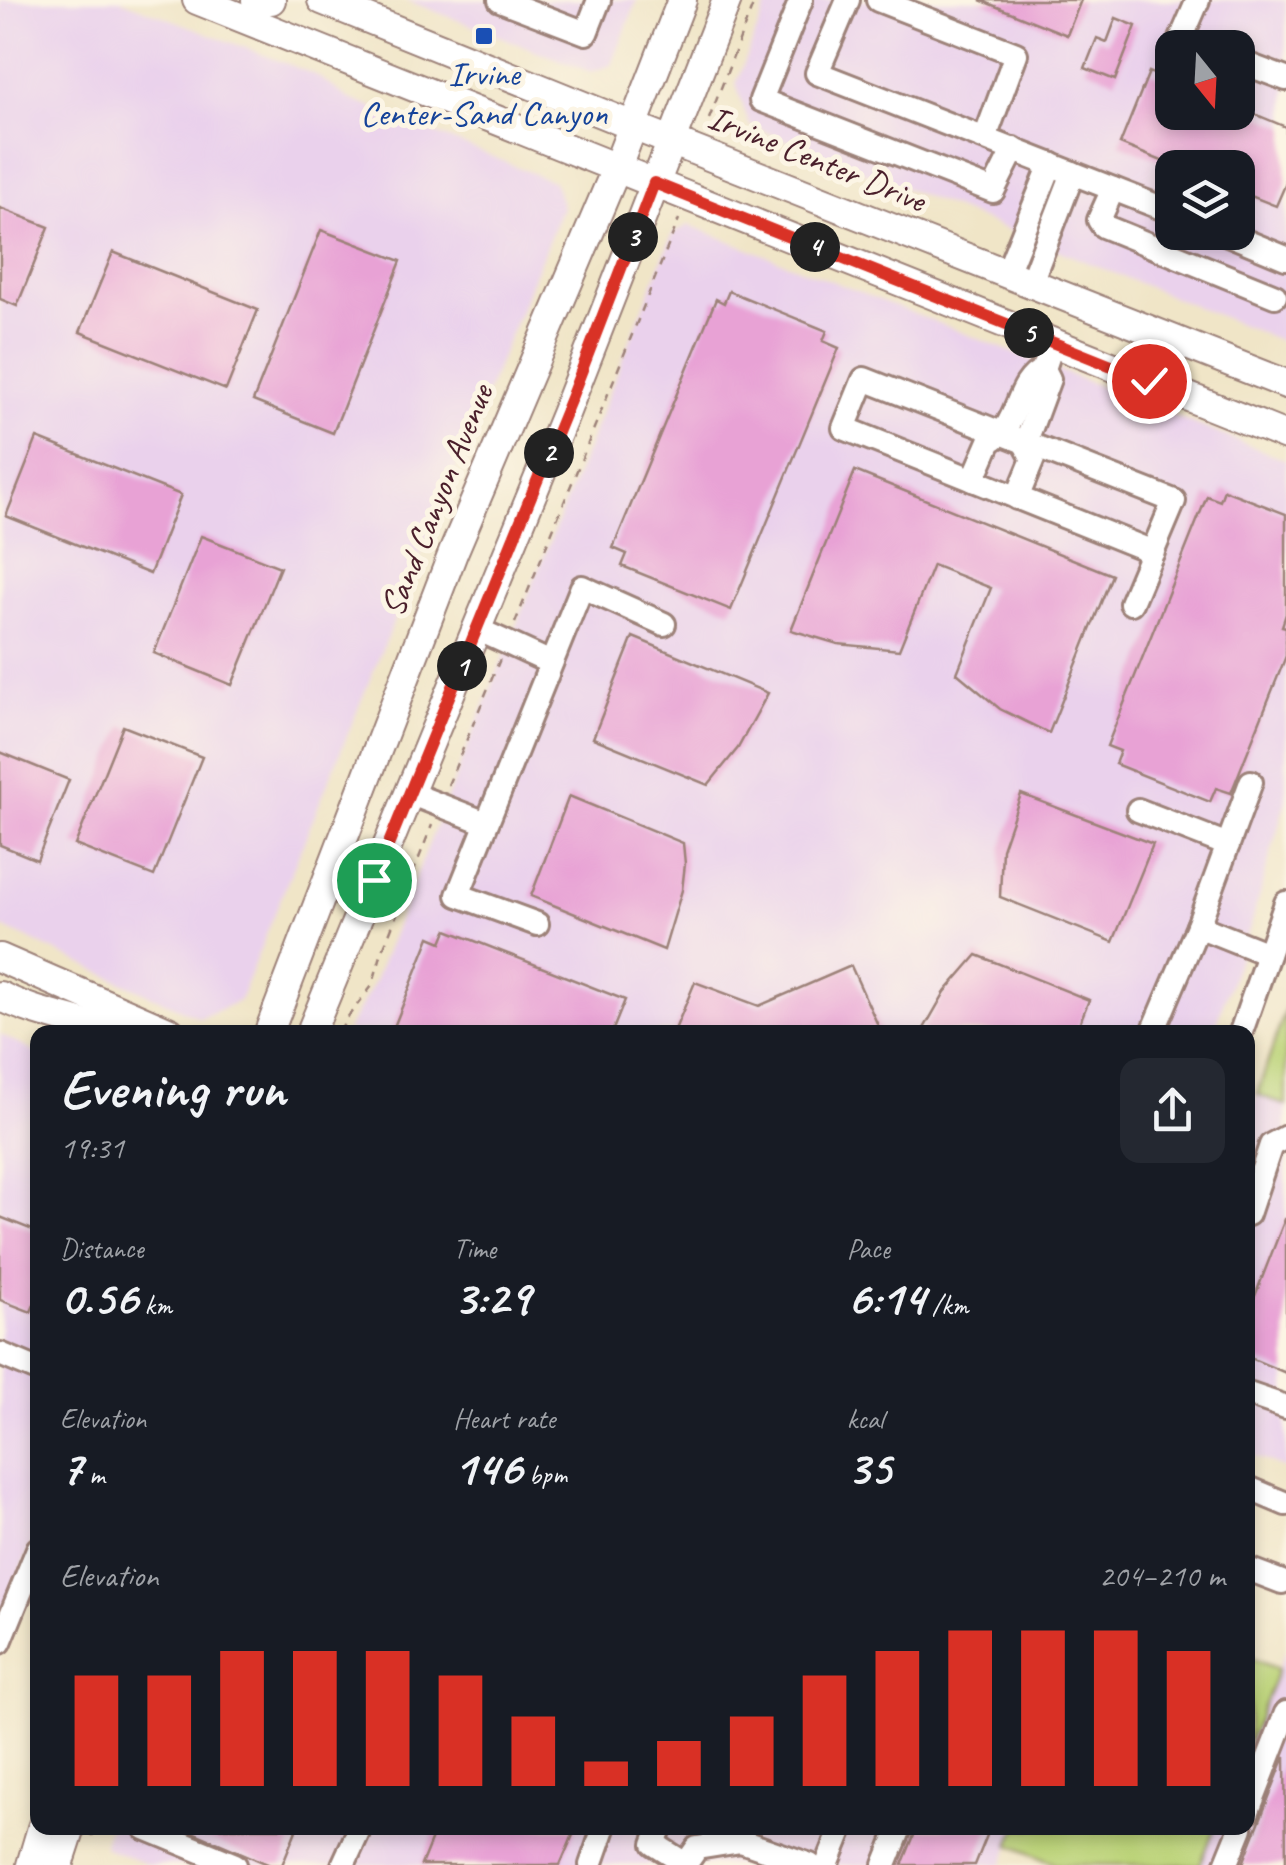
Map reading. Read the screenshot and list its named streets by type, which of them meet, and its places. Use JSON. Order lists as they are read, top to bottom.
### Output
{
  "streets": {
    "main road": ["Irvine Center Drive", "Sand Canyon Avenue"]
  },
  "crossings": [
    ["Irvine Center Drive", "Sand Canyon Avenue"]
  ],
  "places": {
    "transit": ["Irvine Center-Sand Canyon"]
  },
  "north": "bottom",
  "page": {
    "pins": [
      "3",
      "4",
      "5",
      "2",
      "1"
    ],
    "heading": ["Evening run", "19:31"],
    "stats": [
      ["Distance", "0.56 km"],
      ["Time", "3:29"],
      ["Pace", "6:14 /km"],
      ["Elevation", "7 m"],
      ["Heart rate", "146 bpm"],
      ["kcal", "35"]
    ],
    "chart": ["Elevation", "204–210 m"]
  }
}
